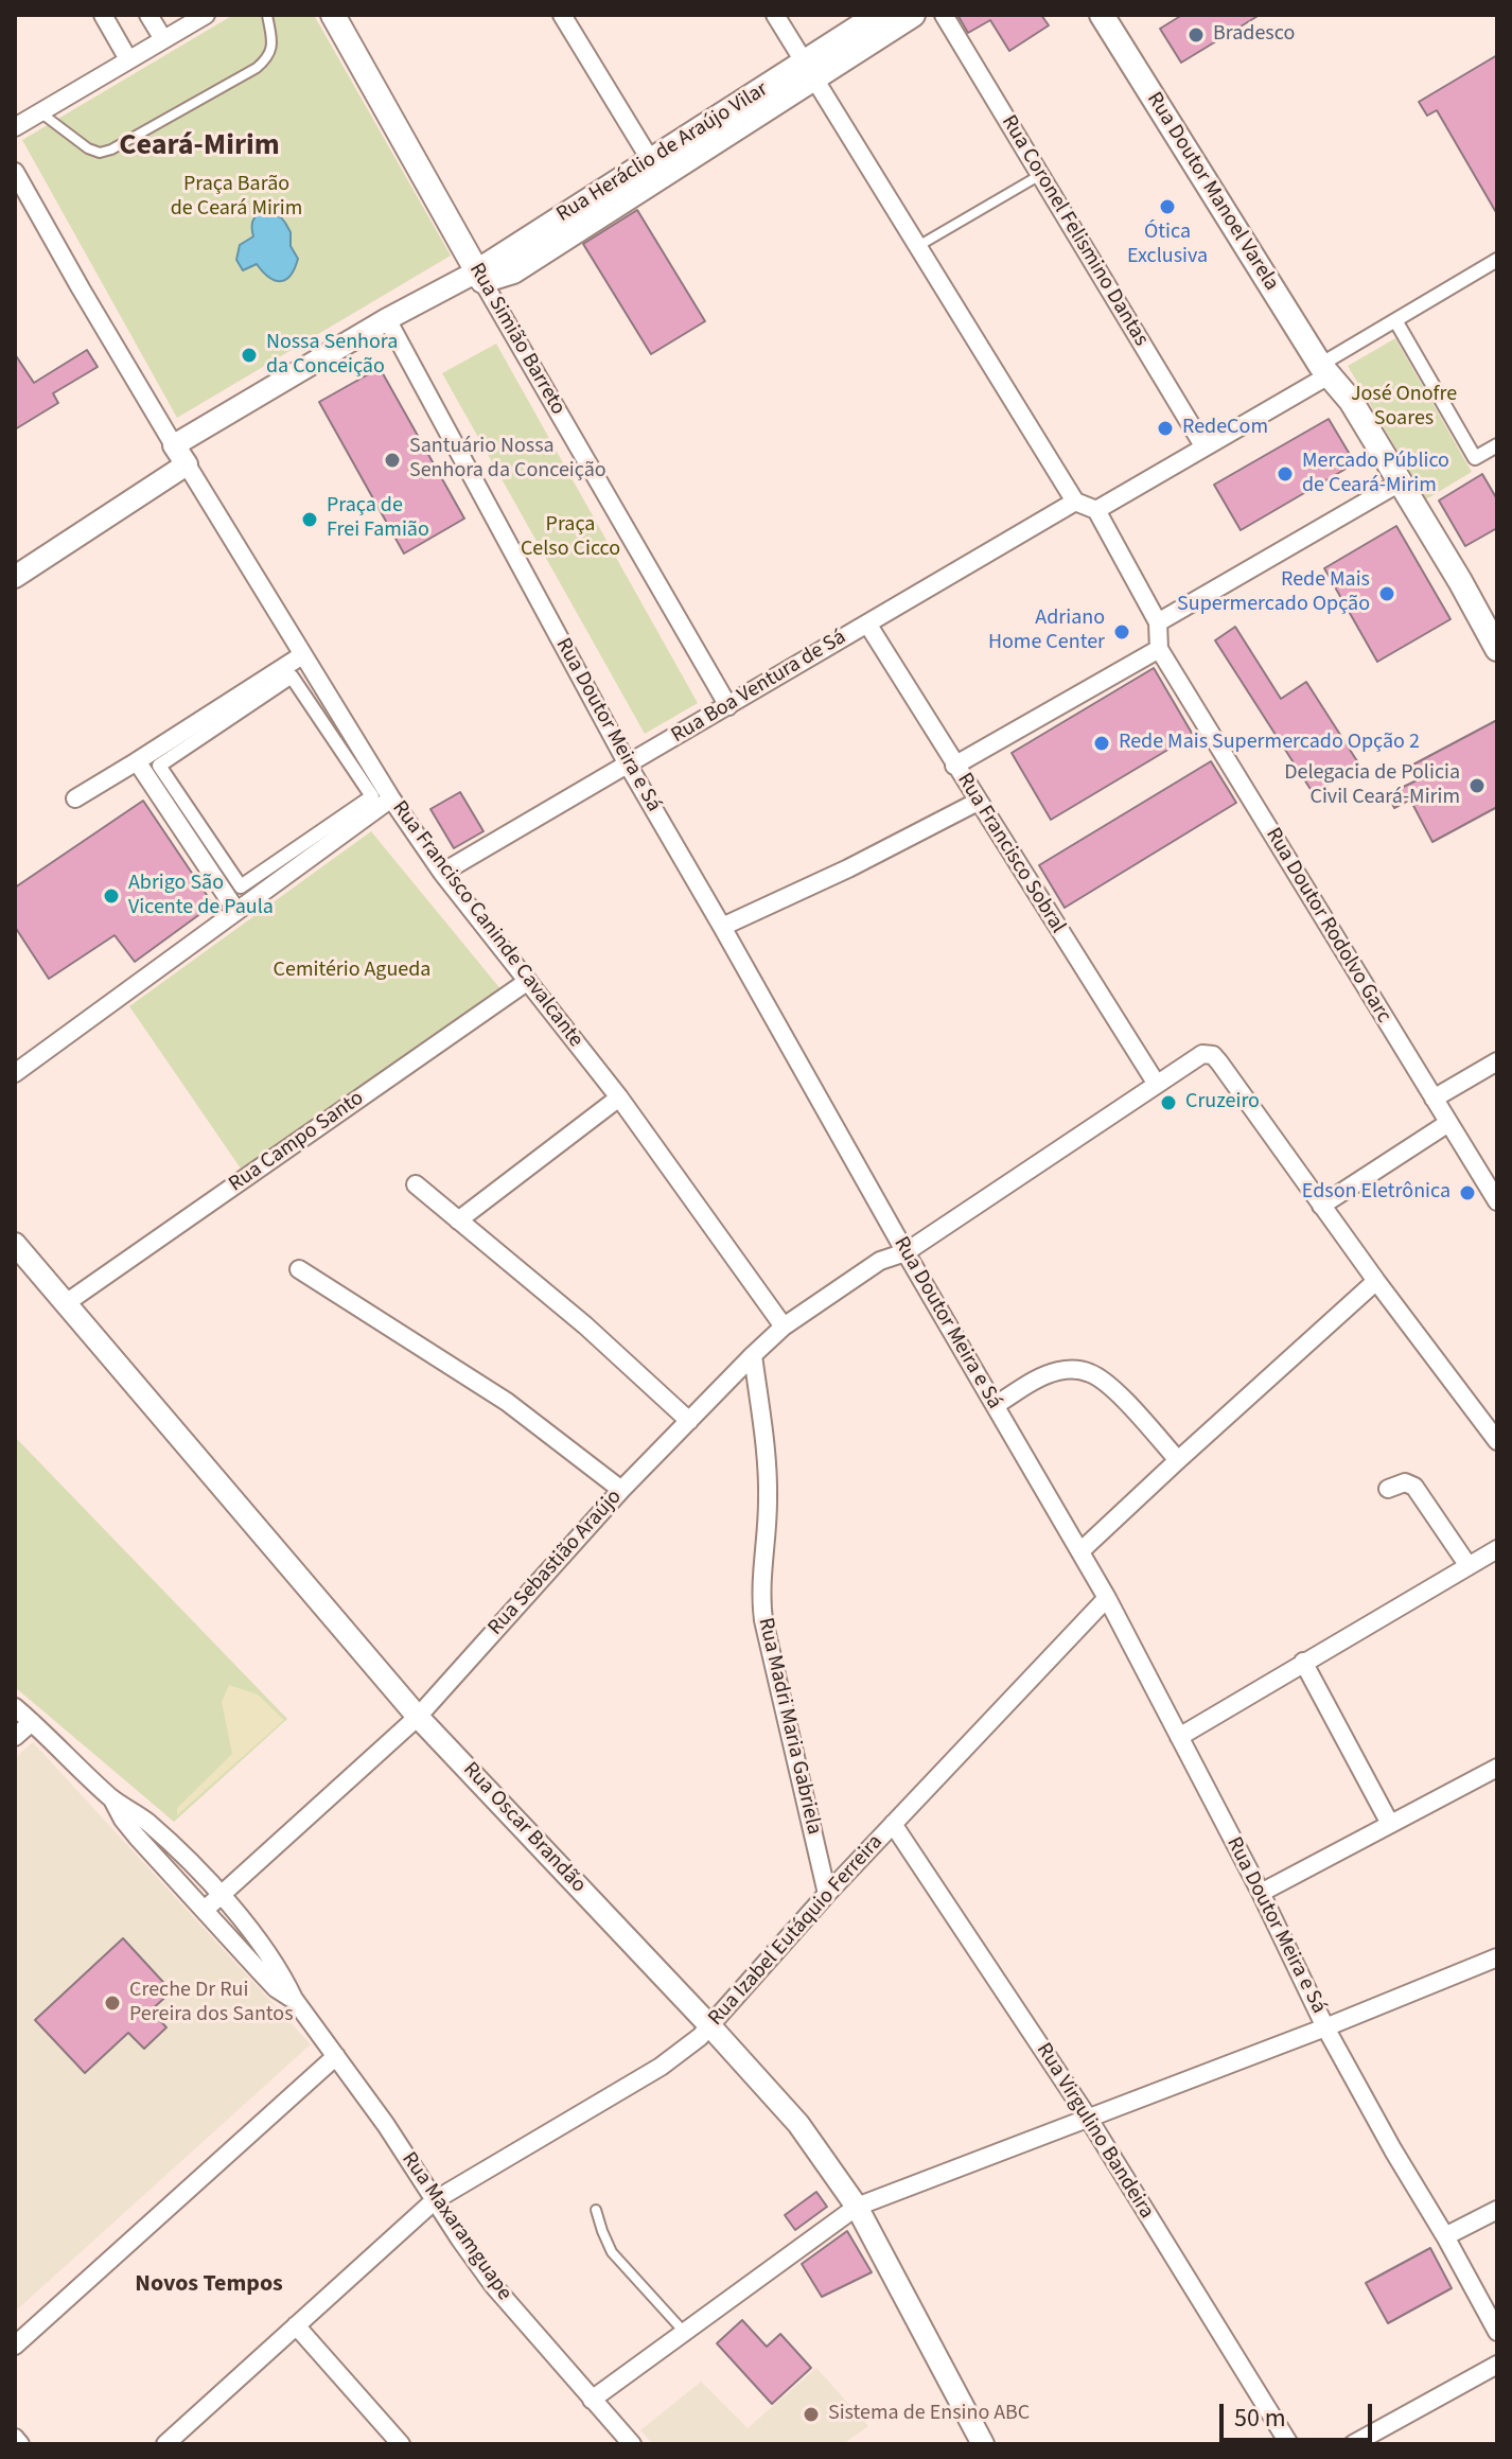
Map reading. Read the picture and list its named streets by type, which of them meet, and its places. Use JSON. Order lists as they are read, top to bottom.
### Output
{
  "streets": {
    "main road": ["Rua Heráclio de Araújo Vilar", "Rua Doutor Manoel Varela", "Rua Simião Barreto"],
    "street": [
      "Rua Coronel Felismino Dantas",
      "Rua Boa Ventura de Sá",
      "Rua Doutor Meira e Sá",
      "Rua Francisco Sobral",
      "Rua Francisco Caninde Cavalcante",
      "Rua Doutor Rodolvo Garc",
      "Rua Campo Santo",
      "Rua Sebastião Araújo",
      "Rua Madri Maria Gabriela",
      "Rua Oscar Brandão",
      "Rua Izabel Eutáquio Ferreira",
      "Rua Virgulino Bandeira",
      "Rua Maxaramguape"
    ]
  },
  "crossings": [
    ["Rua Heráclio de Araújo Vilar", "Rua Simião Barreto"],
    ["Rua Heráclio de Araújo Vilar", "Rua Doutor Meira e Sá"],
    ["Rua Simião Barreto", "Rua Boa Ventura de Sá"],
    ["Rua Boa Ventura de Sá", "Rua Doutor Meira e Sá"],
    ["Rua Boa Ventura de Sá", "Rua Francisco Sobral"],
    ["Rua Boa Ventura de Sá", "Rua Francisco Caninde Cavalcante"],
    ["Rua Doutor Meira e Sá", "Rua Sebastião Araújo"],
    ["Rua Doutor Meira e Sá", "Rua Izabel Eutáquio Ferreira"],
    ["Rua Francisco Sobral", "Rua Sebastião Araújo"],
    ["Rua Francisco Caninde Cavalcante", "Rua Campo Santo"],
    ["Rua Francisco Caninde Cavalcante", "Rua Sebastião Araújo"],
    ["Rua Campo Santo", "Rua Oscar Brandão"],
    ["Rua Sebastião Araújo", "Rua Madri Maria Gabriela"],
    ["Rua Sebastião Araújo", "Rua Oscar Brandão"],
    ["Rua Sebastião Araújo", "Rua Maxaramguape"],
    ["Rua Madri Maria Gabriela", "Rua Izabel Eutáquio Ferreira"],
    ["Rua Oscar Brandão", "Rua Izabel Eutáquio Ferreira"],
    ["Rua Izabel Eutáquio Ferreira", "Rua Virgulino Bandeira"],
    ["Rua Izabel Eutáquio Ferreira", "Rua Maxaramguape"]
  ],
  "districts": ["Ceará-Mirim", "Novos Tempos"],
  "parks": [
    "Praça Barão de Ceará Mirim",
    "José Onofre Soares",
    "Praça Celso Cicco",
    "Cemitério Agueda"
  ],
  "places": [
    "Bradesco",
    "Ótica Exclusiva",
    "Nossa Senhora da Conceição",
    "RedeCom",
    "Santuário Nossa Senhora da Conceição",
    "Mercado Público de Ceará-Mirim",
    "Praça de Frei Famião",
    "Rede Mais Supermercado Opção",
    "Adriano Home Center",
    "Rede Mais Supermercado Opção 2",
    "Delegacia de Policia Civil Ceará-Mirim",
    "Abrigo São Vicente de Paula",
    "Cruzeiro",
    "Edson Eletrônica",
    "Creche Dr Rui Pereira dos Santos",
    "Sistema de Ensino ABC"
  ],
  "scale_bar": "50 m"
}
